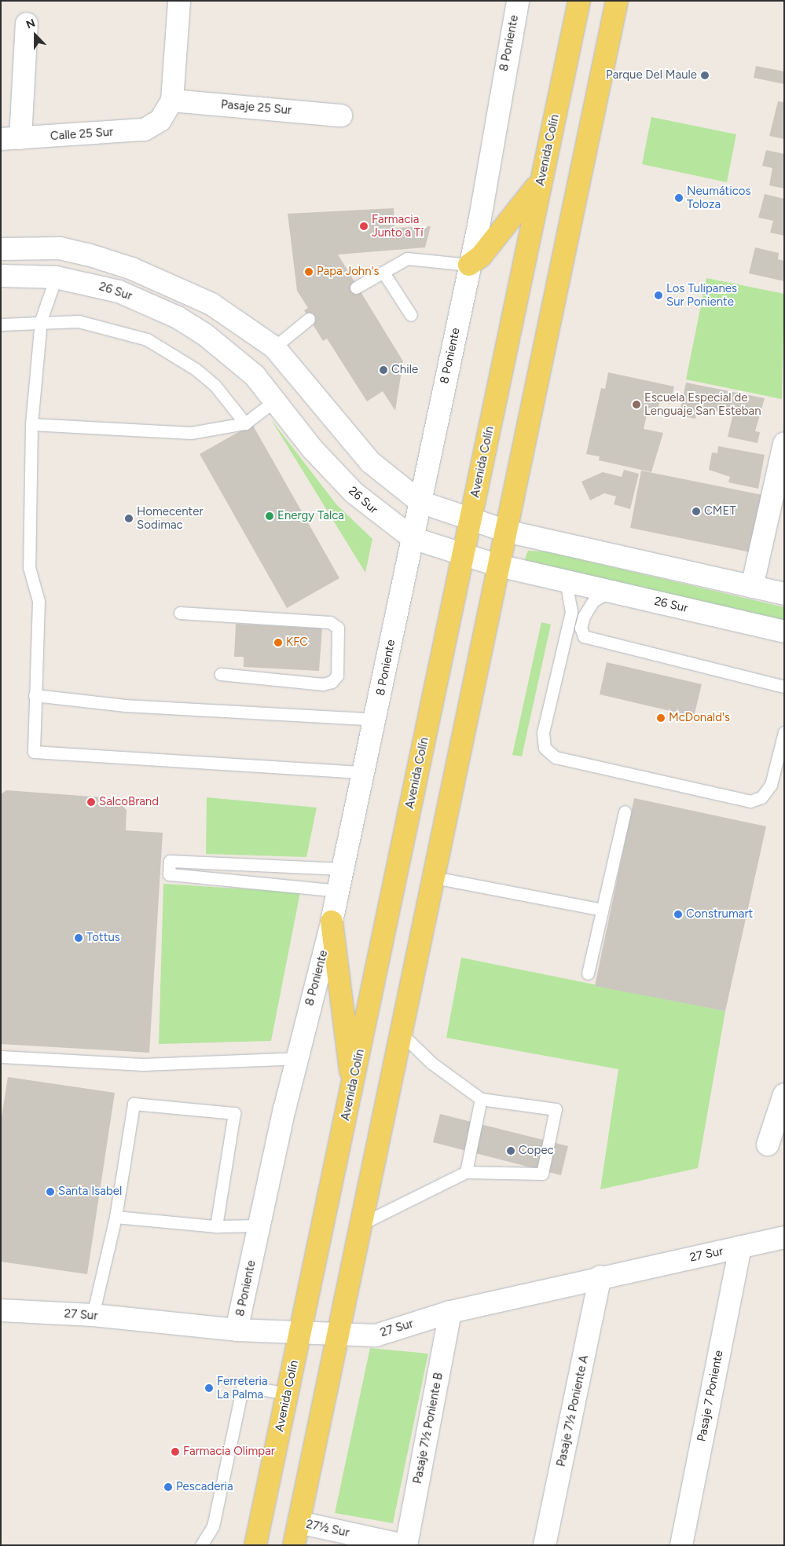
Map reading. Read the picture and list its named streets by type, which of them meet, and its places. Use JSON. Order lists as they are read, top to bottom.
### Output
{
  "streets": {
    "main road": ["Avenida Colín"],
    "street": [
      "8 Poniente",
      "Pasaje 25 Sur",
      "Calle 25 Sur",
      "26 Sur",
      "27 Sur",
      "Pasaje 7 Poniente",
      "Pasaje 7½ Poniente A",
      "Pasaje 7½ Poniente B",
      "27½ Sur"
    ]
  },
  "crossings": [
    ["8 Poniente", "26 Sur"],
    ["8 Poniente", "27 Sur"],
    ["Pasaje 25 Sur", "Calle 25 Sur"],
    ["Avenida Colín", "26 Sur"],
    ["Avenida Colín", "27 Sur"],
    ["27 Sur", "Pasaje 7 Poniente"],
    ["27 Sur", "Pasaje 7½ Poniente A"],
    ["27 Sur", "Pasaje 7½ Poniente B"],
    ["Pasaje 7½ Poniente B", "27½ Sur"]
  ],
  "places": [
    "Parque Del Maule",
    "Neumáticos Toloza",
    "Farmacia Junto a Tí",
    "Papa John's",
    "Los Tulipanes Sur Poniente",
    "Chile",
    "Escuela Especial de Lenguaje San Esteban",
    "CMET",
    "Energy Talca",
    "Homecenter Sodimac",
    "KFC",
    "McDonald's",
    "SalcoBrand",
    "Construmart",
    "Tottus",
    "Copec",
    "Santa Isabel",
    "Ferreteria La Palma",
    "Farmacia Olimpar",
    "Pescaderia"
  ],
  "north": "top"
}
